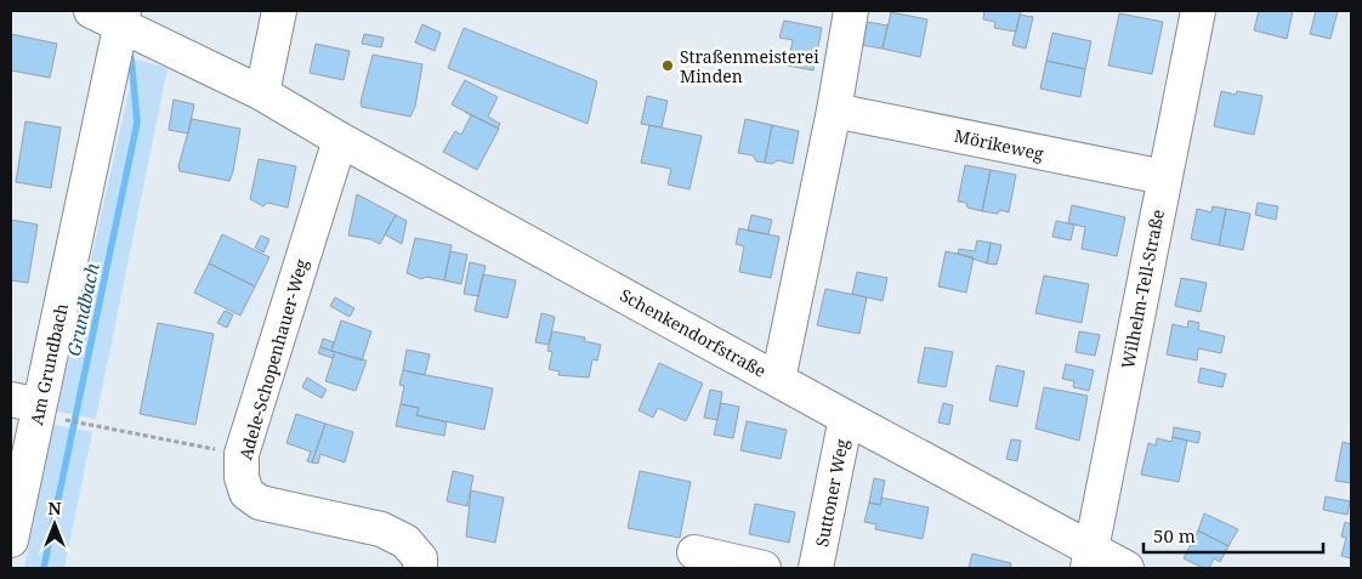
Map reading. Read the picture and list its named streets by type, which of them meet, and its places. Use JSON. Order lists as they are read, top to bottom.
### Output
{
  "streets": {
    "street": [
      "Mörikeweg",
      "Wilhelm-Tell-Straße",
      "Schenkendorfstraße",
      "Adele-Schopenhauer-Weg",
      "Am Grundbach",
      "Suttoner Weg"
    ]
  },
  "crossings": [
    ["Mörikeweg", "Wilhelm-Tell-Straße"],
    ["Wilhelm-Tell-Straße", "Schenkendorfstraße"],
    ["Schenkendorfstraße", "Adele-Schopenhauer-Weg"],
    ["Schenkendorfstraße", "Am Grundbach"],
    ["Schenkendorfstraße", "Suttoner Weg"]
  ],
  "water": ["Grundbach"],
  "places": ["Straßenmeisterei Minden"],
  "scale_bar": "50 m",
  "north": "top"
}
